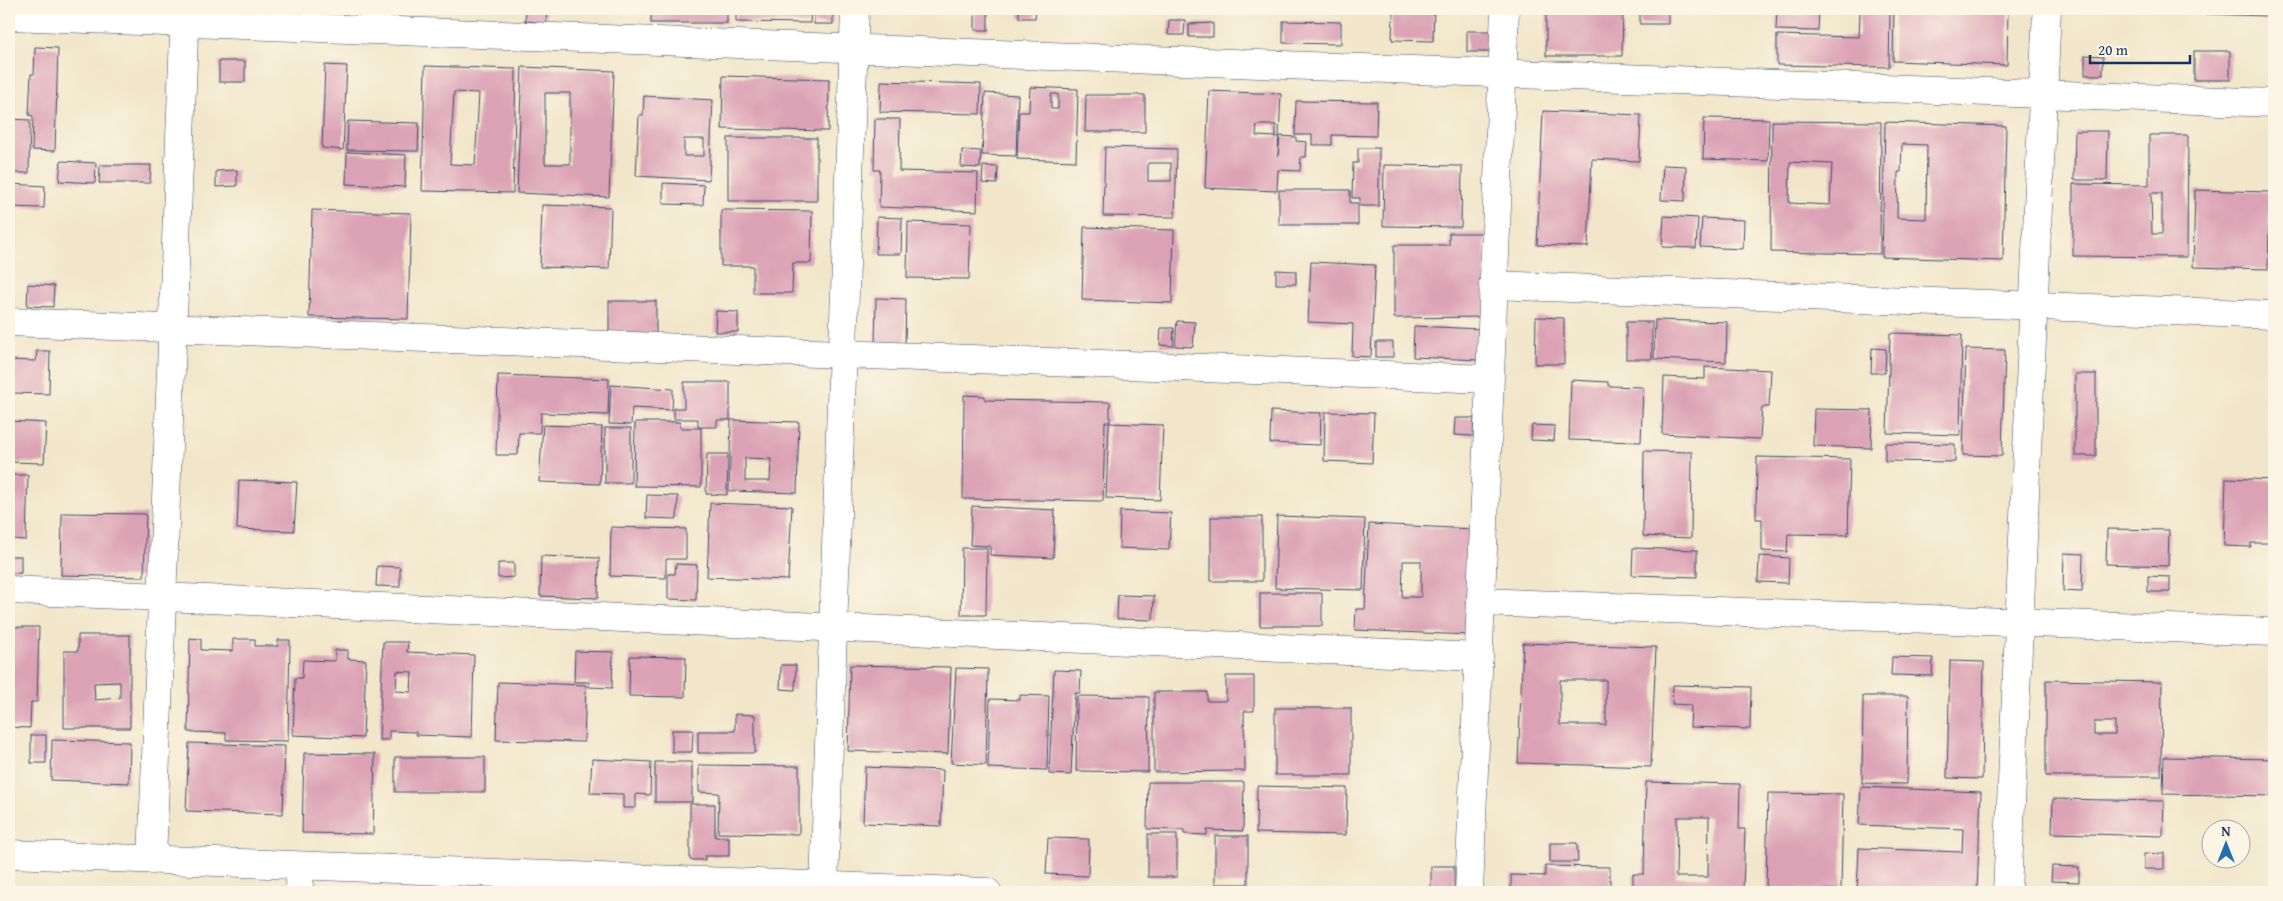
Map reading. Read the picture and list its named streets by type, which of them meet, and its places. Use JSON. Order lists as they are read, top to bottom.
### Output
{
  "scale_bar": "20 m",
  "north": "top"
}
